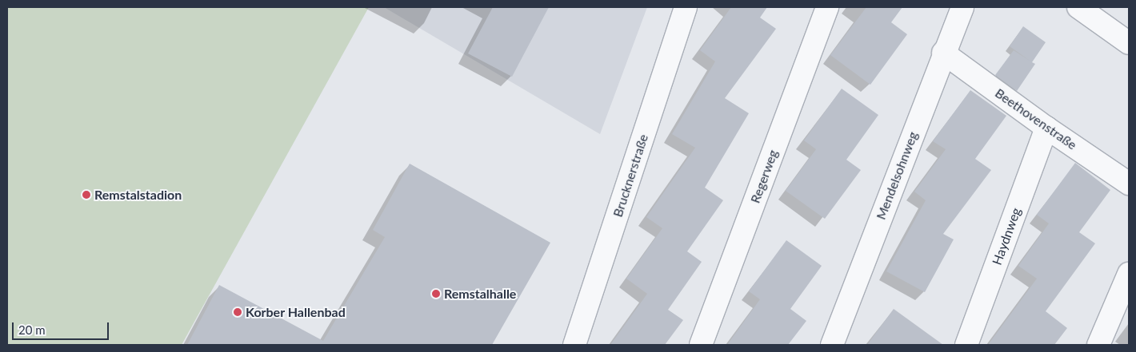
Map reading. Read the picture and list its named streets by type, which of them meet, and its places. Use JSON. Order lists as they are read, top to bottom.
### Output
{
  "streets": {
    "street": [
      "Beethovenstraße",
      "Brucknerstraße",
      "Mendelsohnweg",
      "Regerweg",
      "Haydnweg"
    ]
  },
  "crossings": [
    ["Beethovenstraße", "Mendelsohnweg"],
    ["Beethovenstraße", "Haydnweg"]
  ],
  "places": ["Remstalstadion", "Remstalhalle", "Korber Hallenbad"],
  "scale_bar": "20 m"
}
